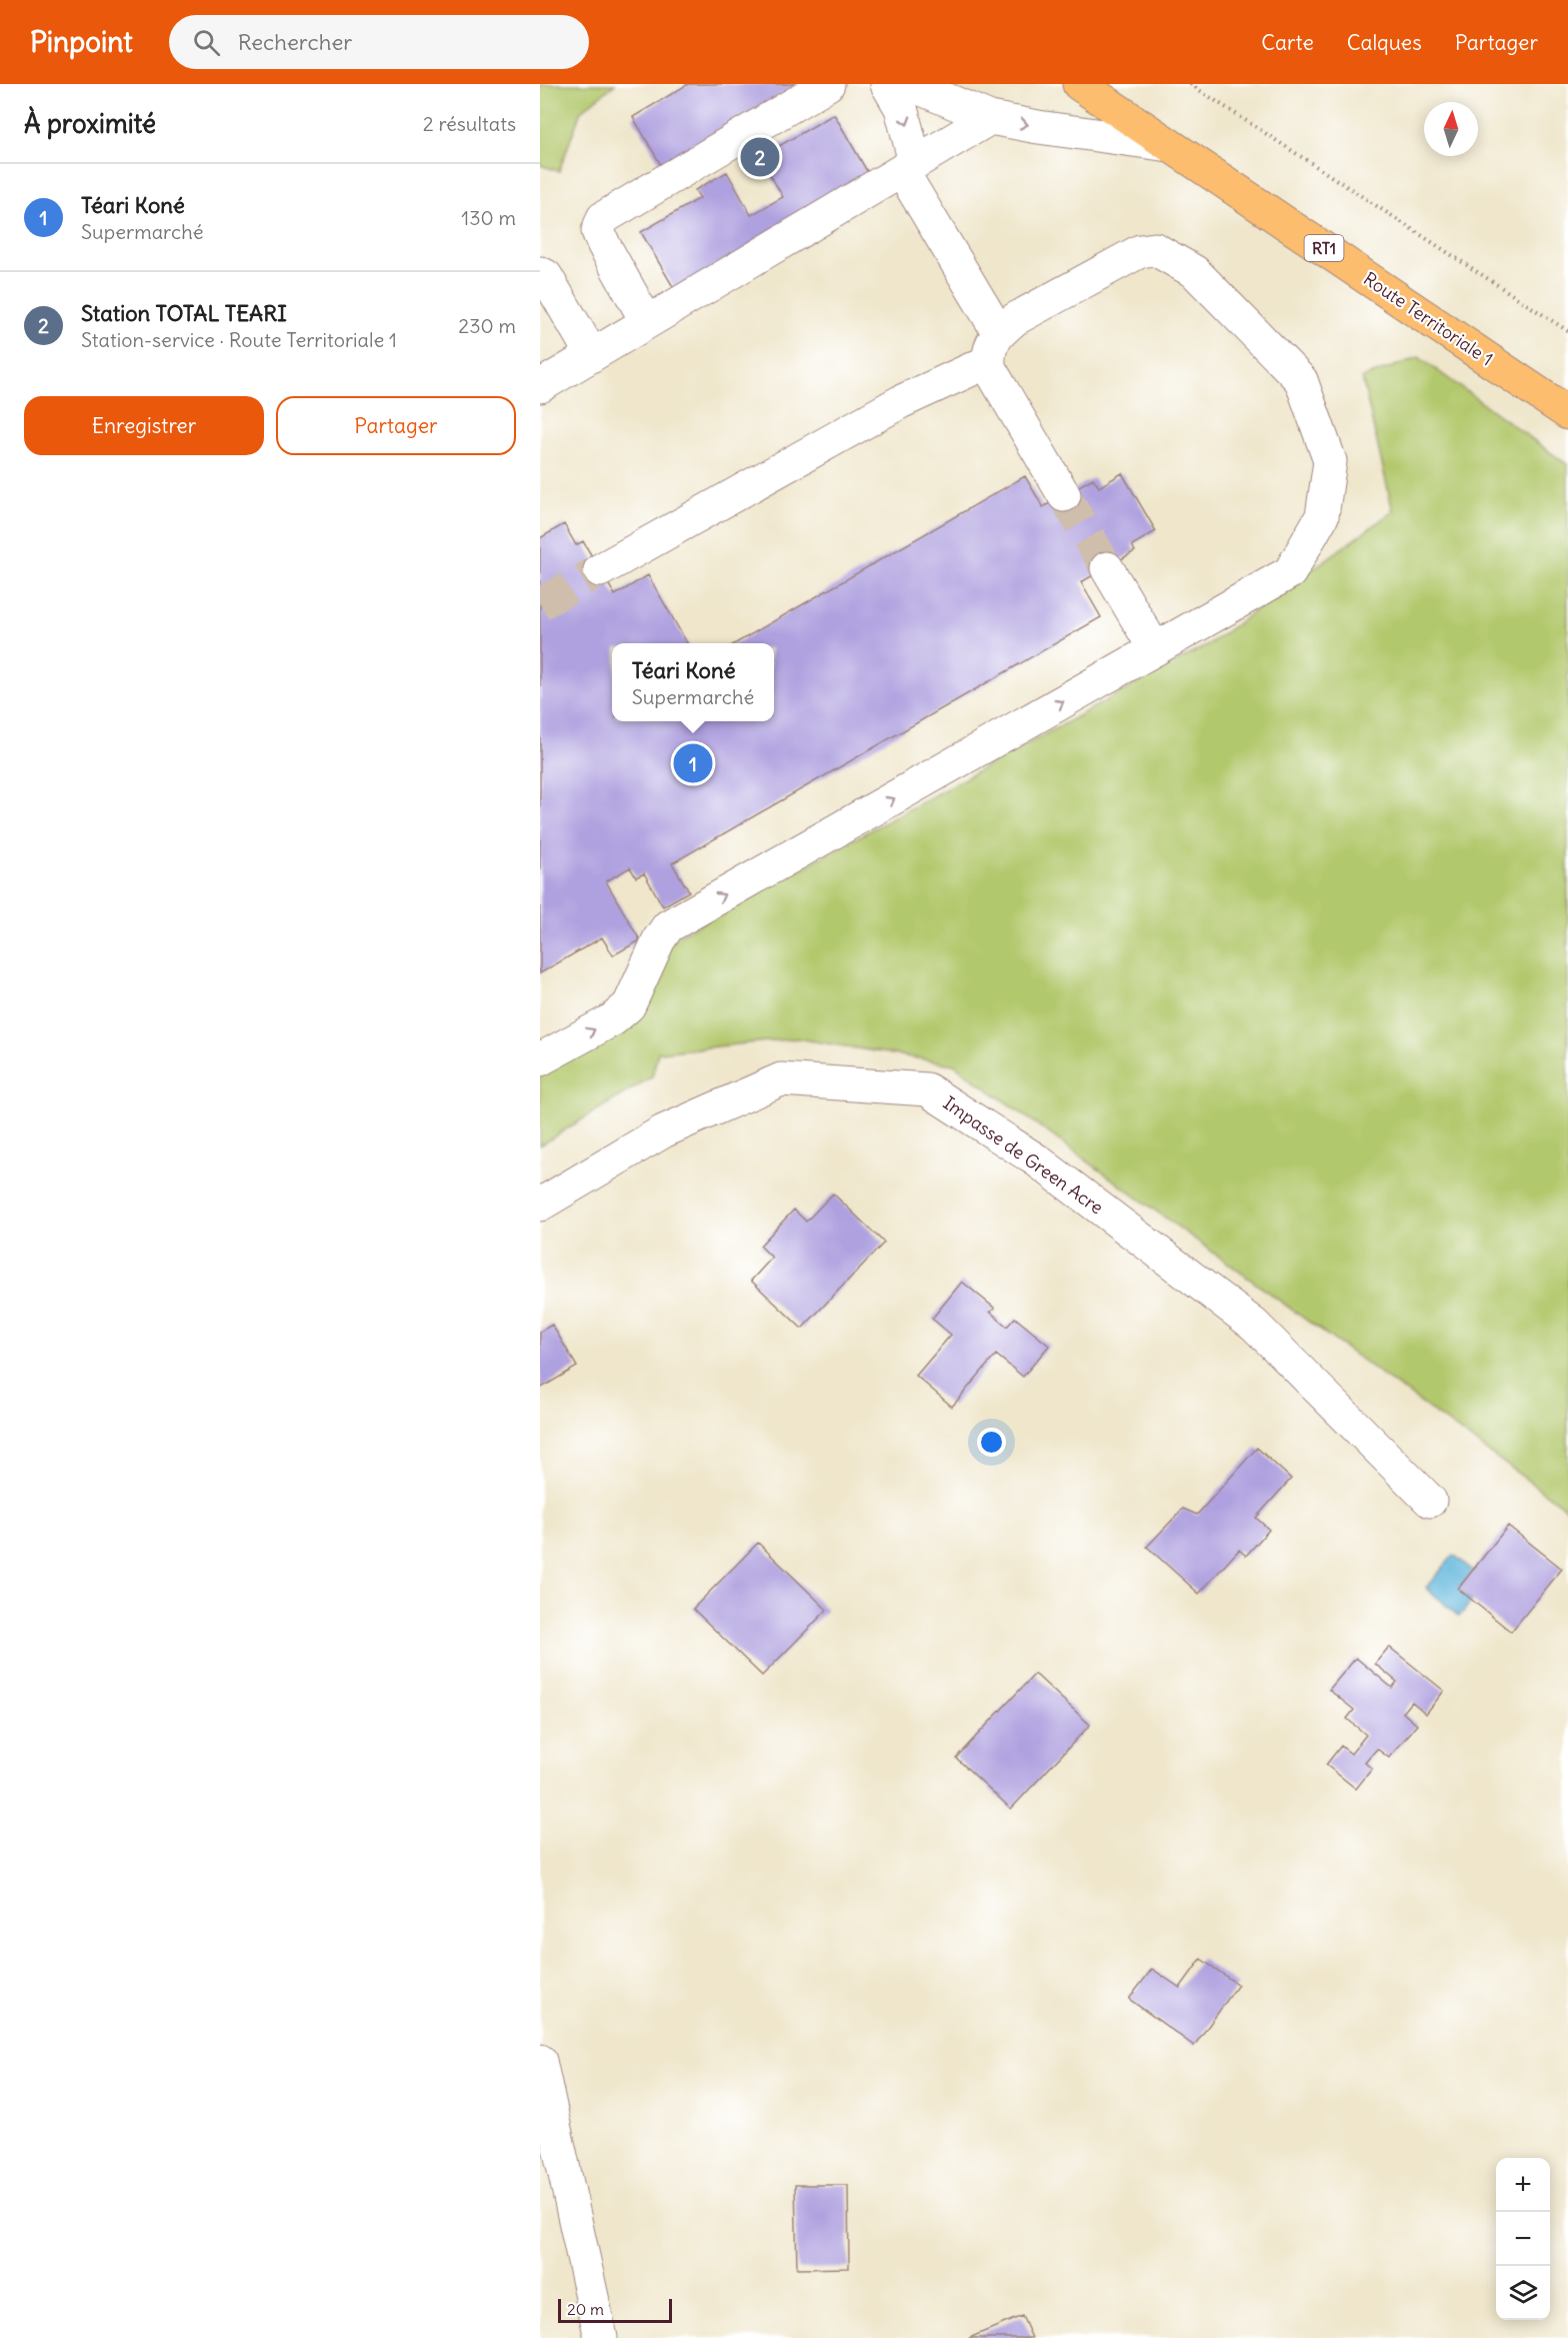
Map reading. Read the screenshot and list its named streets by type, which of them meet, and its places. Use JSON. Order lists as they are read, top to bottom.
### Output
{
  "streets": {
    "main road": ["RT1", "Route Territoriale 1"],
    "street": ["Impasse de Green Acre"]
  },
  "scale_bar": "20 m",
  "north": "top",
  "page": {
    "header": "Pinpoint",
    "search": "Rechercher",
    "nav": ["Carte", "Calques", "Partager"],
    "heading": ["À proximité", "2 résultats"],
    "pins": ["2", "1"],
    "list": [
      {
        "mark": "1",
        "name": "Téari Koné",
        "note": "Supermarché",
        "value": "130 m"
      },
      {
        "mark": "2",
        "name": "Station TOTAL TEARI",
        "note": "Station-service · Route Territoriale 1",
        "value": "230 m"
      }
    ],
    "buttons": ["Enregistrer", "Partager"],
    "popup": ["Téari Koné", "Supermarché"],
    "map_buttons": ["+", "−"],
    "scale": "20 m"
  }
}
